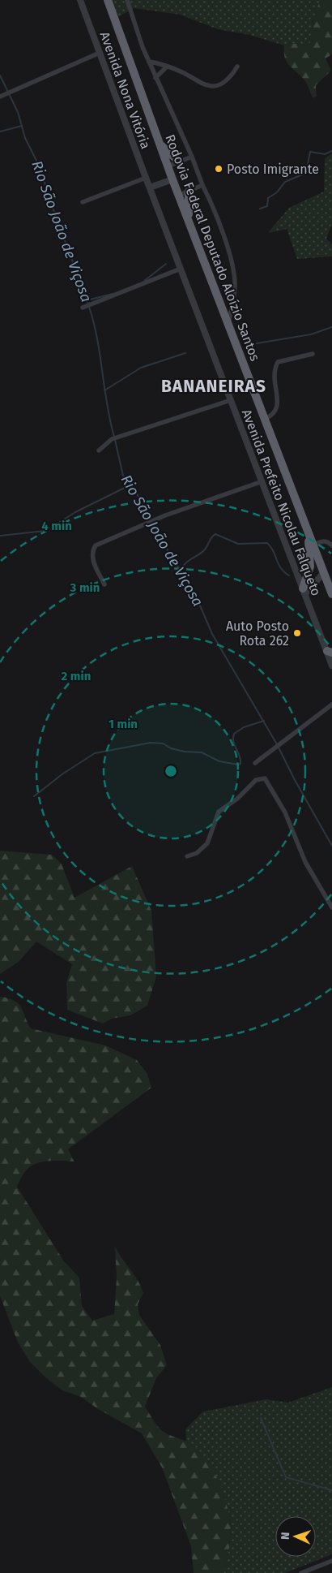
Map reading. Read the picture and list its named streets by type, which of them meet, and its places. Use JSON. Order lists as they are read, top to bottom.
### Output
{
  "streets": {
    "highway": ["Rodovia Federal Deputado Aloízio Santos"],
    "street": ["Avenida Nona Vitória", "Avenida Prefeito Nicolau Falqueto"]
  },
  "crossings": [
    ["Avenida Nona Vitória", "Avenida Prefeito Nicolau Falqueto"]
  ],
  "districts": ["BANANEIRAS"],
  "water": ["Rio São João de Viçosa"],
  "places": ["Posto Imigrante", "Auto Posto Rota 262"],
  "north": "left",
  "rings": [
    "4 min",
    "3 min",
    "2 min",
    "1 min"
  ]
}
